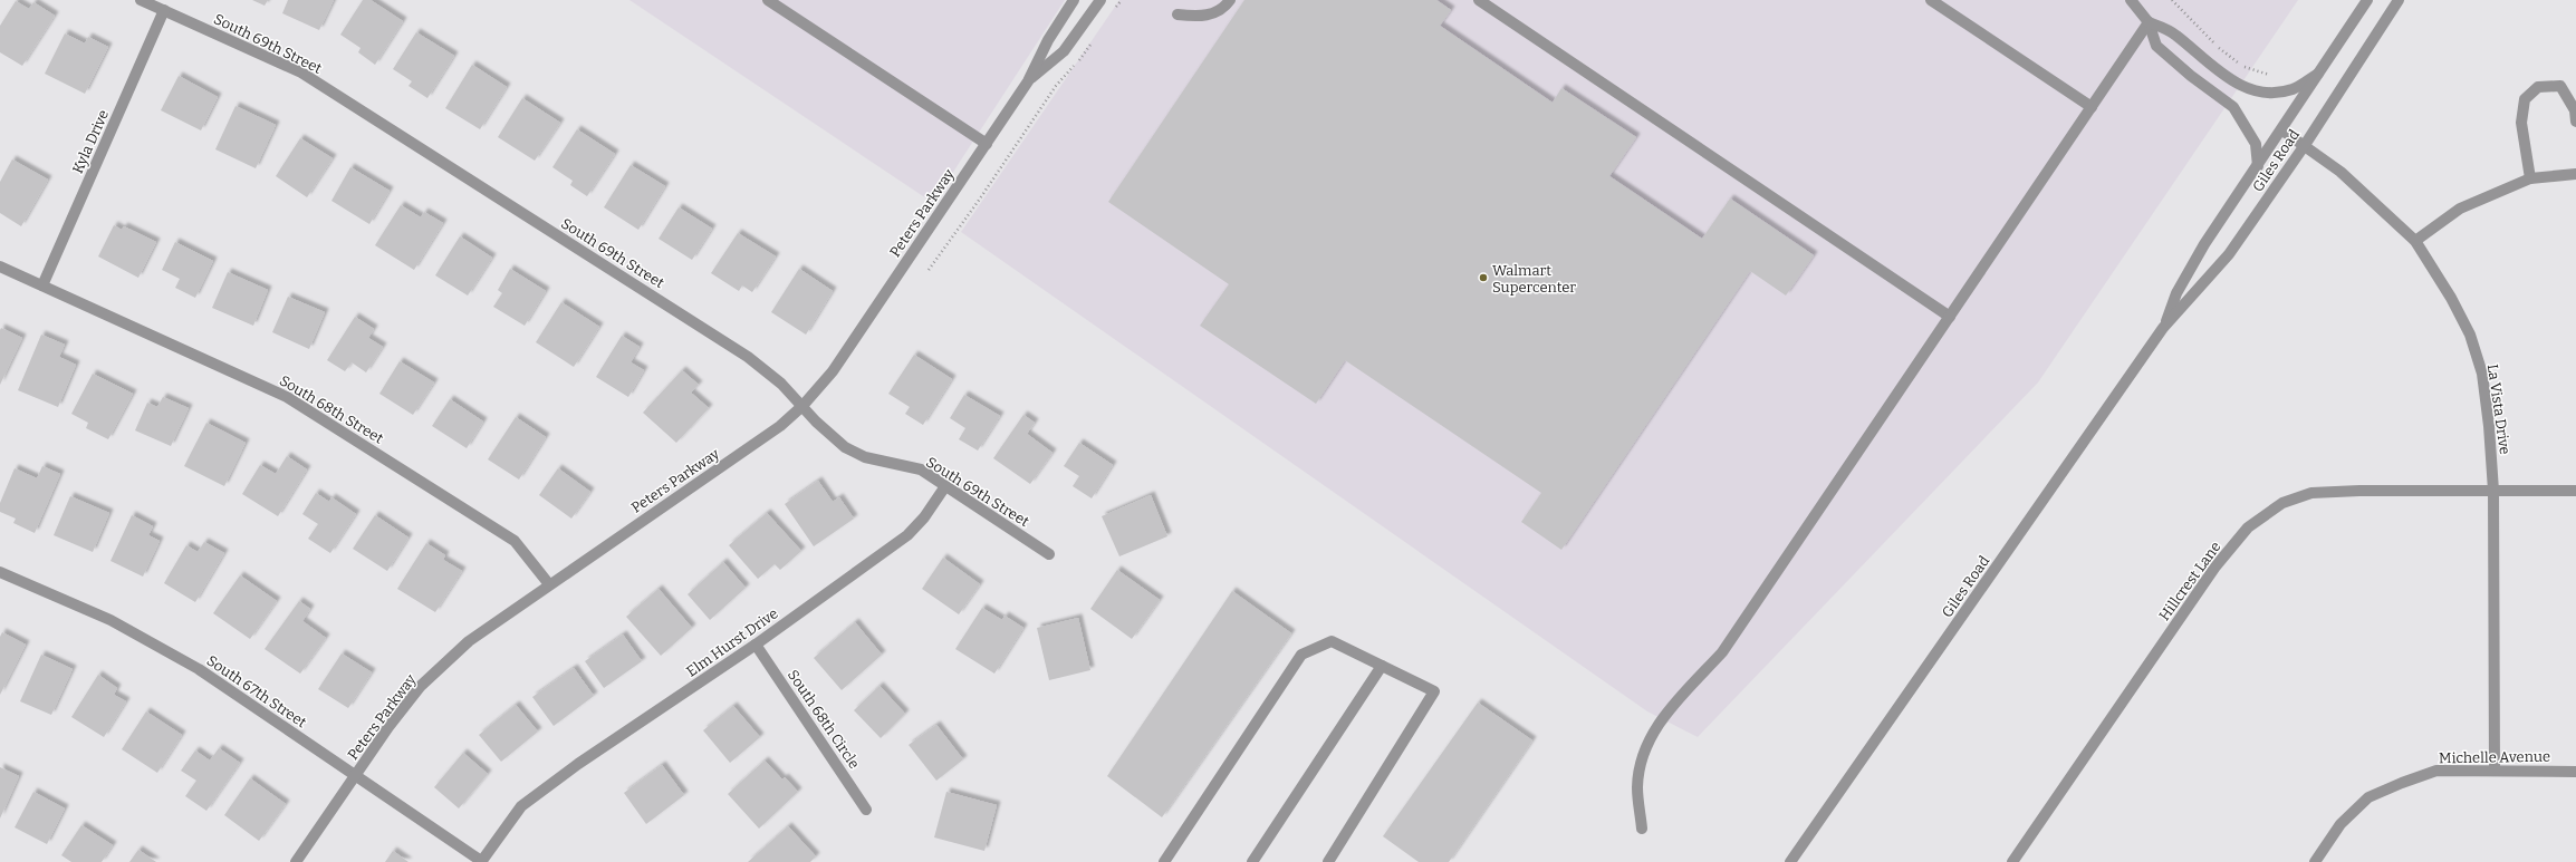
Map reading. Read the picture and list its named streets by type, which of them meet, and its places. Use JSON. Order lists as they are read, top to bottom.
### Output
{
  "streets": {
    "street": [
      "South 69th Street",
      "Kyla Drive",
      "Giles Road",
      "Peters Parkway",
      "South 68th Street",
      "La Vista Drive",
      "Hillcrest Lane",
      "Elm Hurst Drive",
      "South 67th Street",
      "South 68th Circle",
      "Michelle Avenue"
    ]
  },
  "crossings": [
    ["South 69th Street", "Kyla Drive"],
    ["South 69th Street", "Peters Parkway"],
    ["South 69th Street", "Elm Hurst Drive"],
    ["Kyla Drive", "South 68th Street"],
    ["Giles Road", "La Vista Drive"],
    ["Peters Parkway", "South 68th Street"],
    ["Peters Parkway", "South 67th Street"],
    ["La Vista Drive", "Hillcrest Lane"],
    ["La Vista Drive", "Michelle Avenue"],
    ["Elm Hurst Drive", "South 67th Street"],
    ["Elm Hurst Drive", "South 68th Circle"]
  ],
  "places": ["Walmart Supercenter"]
}
